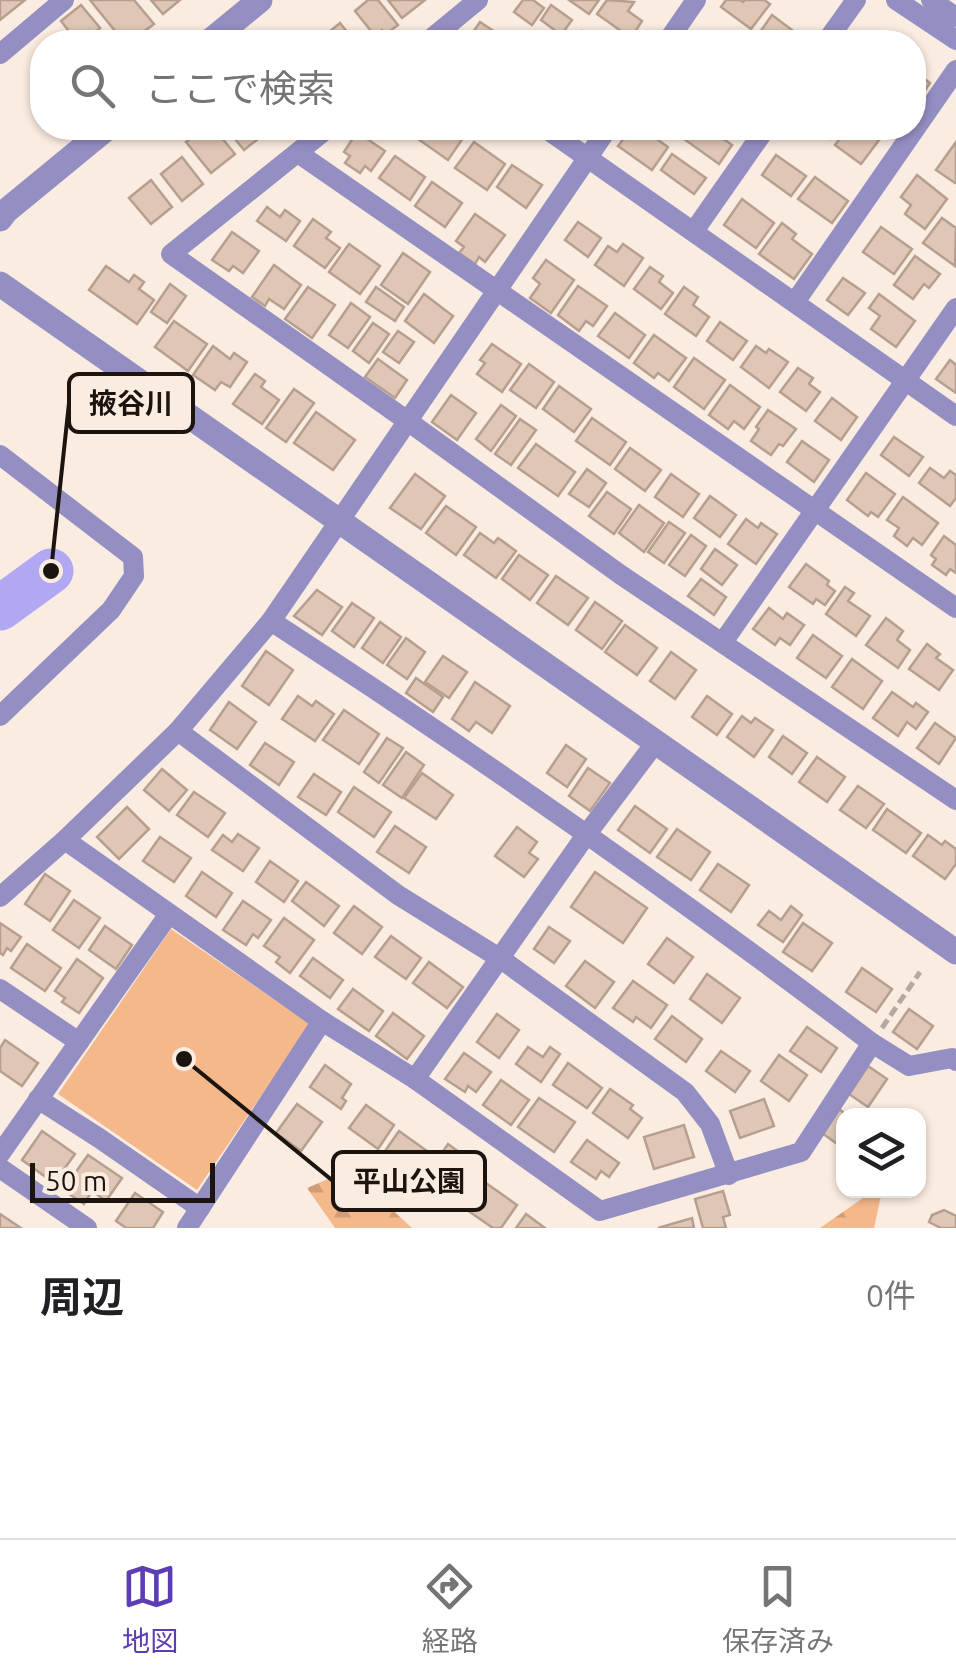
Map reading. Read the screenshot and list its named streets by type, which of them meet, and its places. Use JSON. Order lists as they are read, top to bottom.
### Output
{
  "places": ["掖谷川", "平山公園"],
  "scale_bar": "50 m",
  "page": {
    "search": "ここで検索",
    "scale": "50 m",
    "heading": ["周辺", "0件"],
    "nav": ["地図", "経路", "保存済み"]
  }
}
